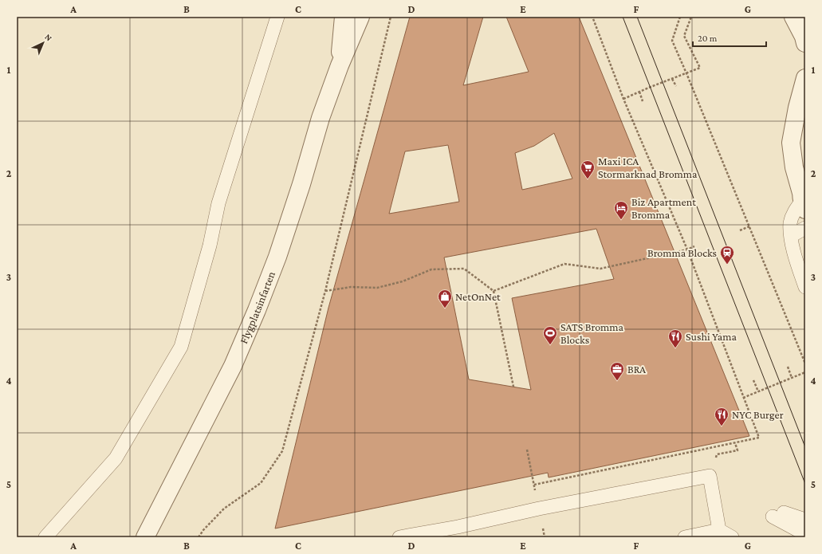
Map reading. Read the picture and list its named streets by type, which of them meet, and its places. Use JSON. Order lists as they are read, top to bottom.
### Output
{
  "streets": {
    "street": ["Flygplatsinfarten"]
  },
  "places": {
    "supermarket": ["Maxi ICA Stormarknad Bromma"],
    "hotel": ["Biz Apartment Bromma"],
    "station": ["Bromma Blocks"],
    "shop": ["NetOnNet"],
    "sports": ["SATS Bromma Blocks"],
    "restaurant": ["Sushi Yama", "NYC Burger"],
    "office": ["BRA"]
  },
  "scale_bar": "20 m",
  "north": "top right",
  "grid": {
    "columns": [
      "A",
      "B",
      "C",
      "D",
      "E",
      "F",
      "G"
    ],
    "rows": [
      "1",
      "2",
      "3",
      "4",
      "5"
    ]
  }
}
